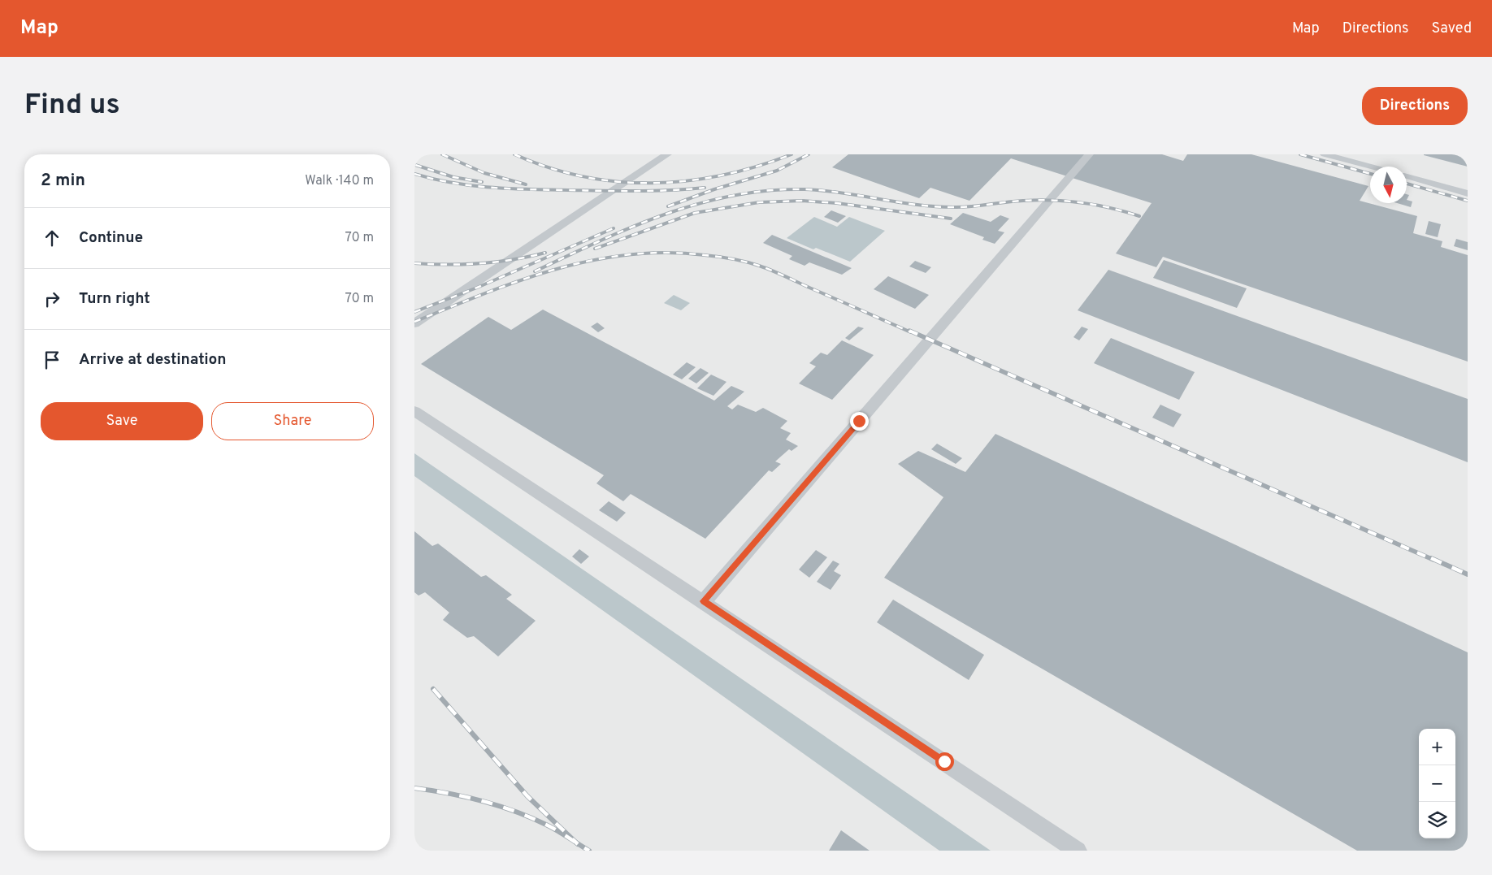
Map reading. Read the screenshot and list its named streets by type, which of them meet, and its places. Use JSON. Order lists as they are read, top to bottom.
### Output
{
  "north": "bottom",
  "page": {
    "header": "Map",
    "nav": ["Map", "Directions", "Saved"],
    "buttons": [
      "Directions",
      ["Save", "Share"]
    ],
    "title": "Find us",
    "heading": ["2 min", "Walk · 140 m"],
    "list": [
      ["Continue", "70 m"],
      ["Turn right", "70 m"],
      "Arrive at destination"
    ],
    "map_buttons": ["+", "−"]
  }
}
